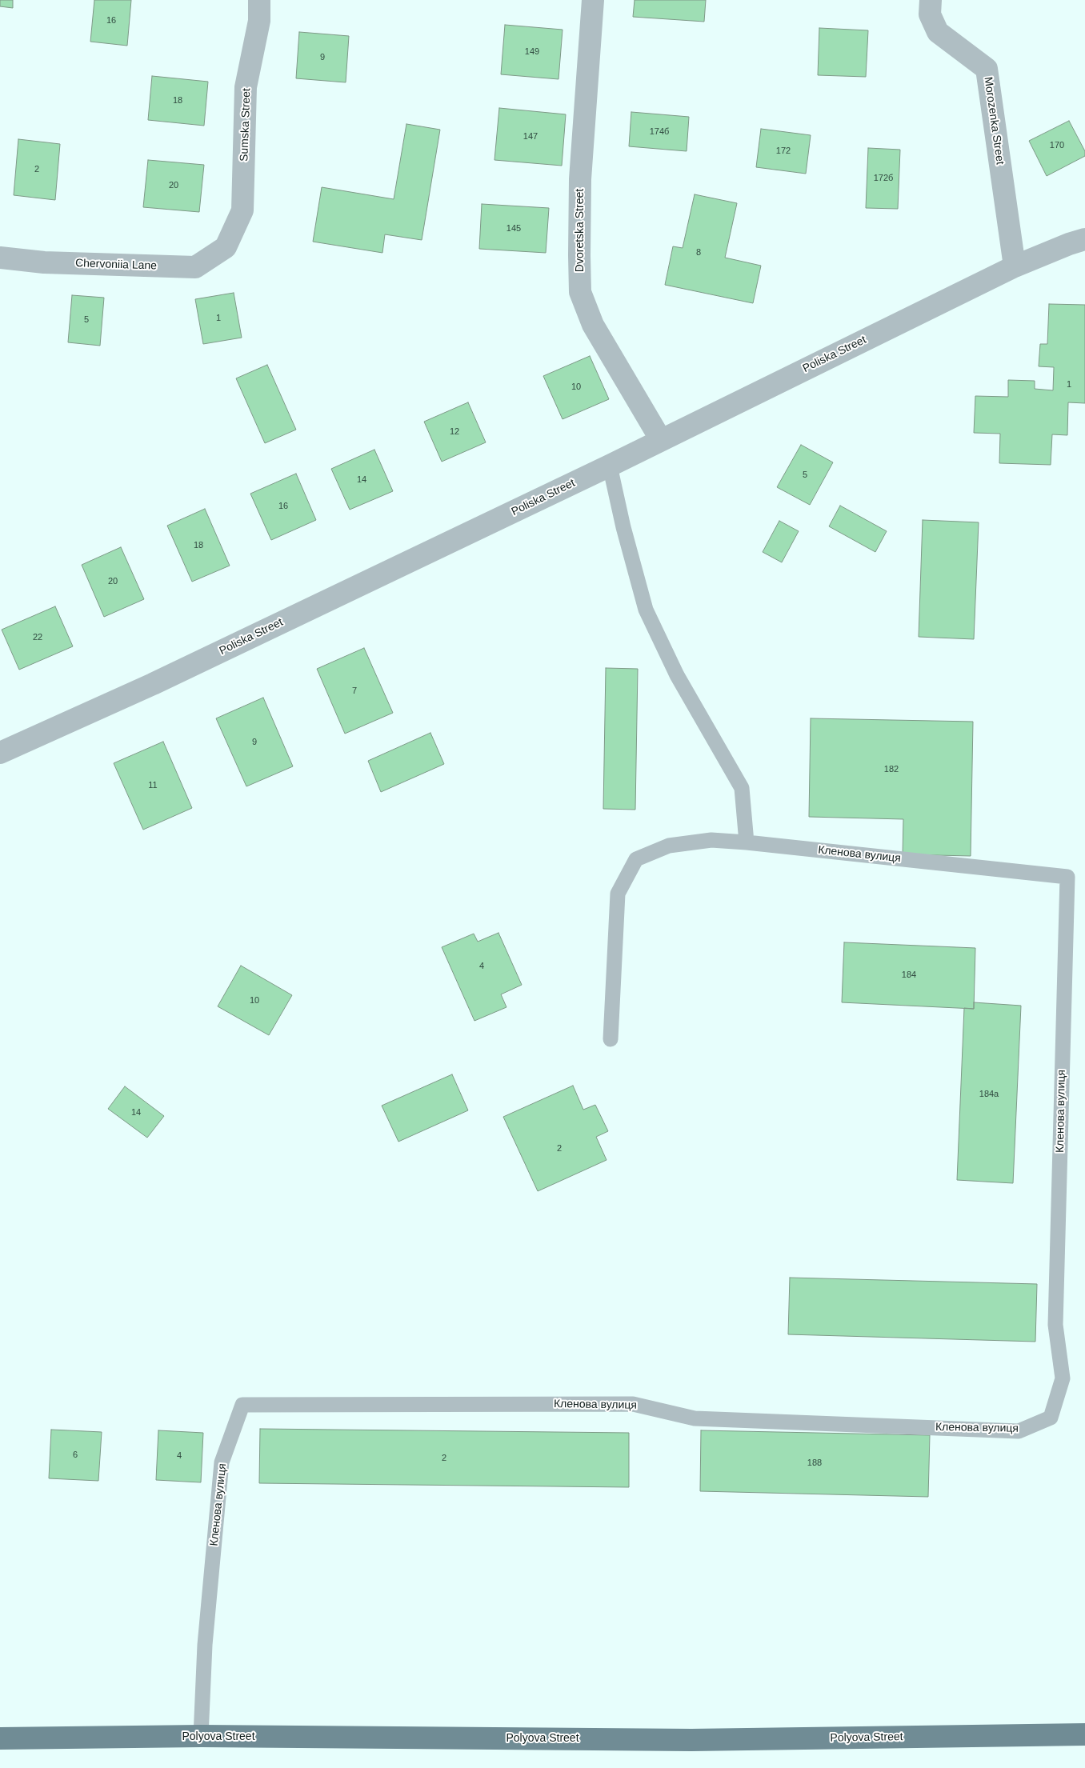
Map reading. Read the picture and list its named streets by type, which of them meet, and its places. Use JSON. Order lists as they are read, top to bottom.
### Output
{
  "streets": {
    "main road": ["Polyova Street"],
    "street": [
      "Morozenka Street",
      "Sumska Street",
      "Dvoretska Street",
      "Chervoniia Lane",
      "Poliska Street"
    ],
    "lane": ["Кленова вулиця"]
  },
  "crossings": [
    ["Morozenka Street", "Poliska Street"],
    ["Sumska Street", "Chervoniia Lane"],
    ["Dvoretska Street", "Poliska Street"],
    ["Кленова вулиця", "Polyova Street"]
  ],
  "house_numbers": [
    "16",
    "149",
    "9",
    "18",
    "174б",
    "147",
    "170",
    "172",
    "2",
    "172б",
    "20",
    "145",
    "8",
    "1",
    "5",
    "1",
    "10",
    "12",
    "5",
    "14",
    "16",
    "18",
    "20",
    "22",
    "7",
    "9",
    "182",
    "11",
    "4",
    "184",
    "10",
    "184а",
    "14",
    "2",
    "6",
    "4",
    "2",
    "188"
  ]
}
